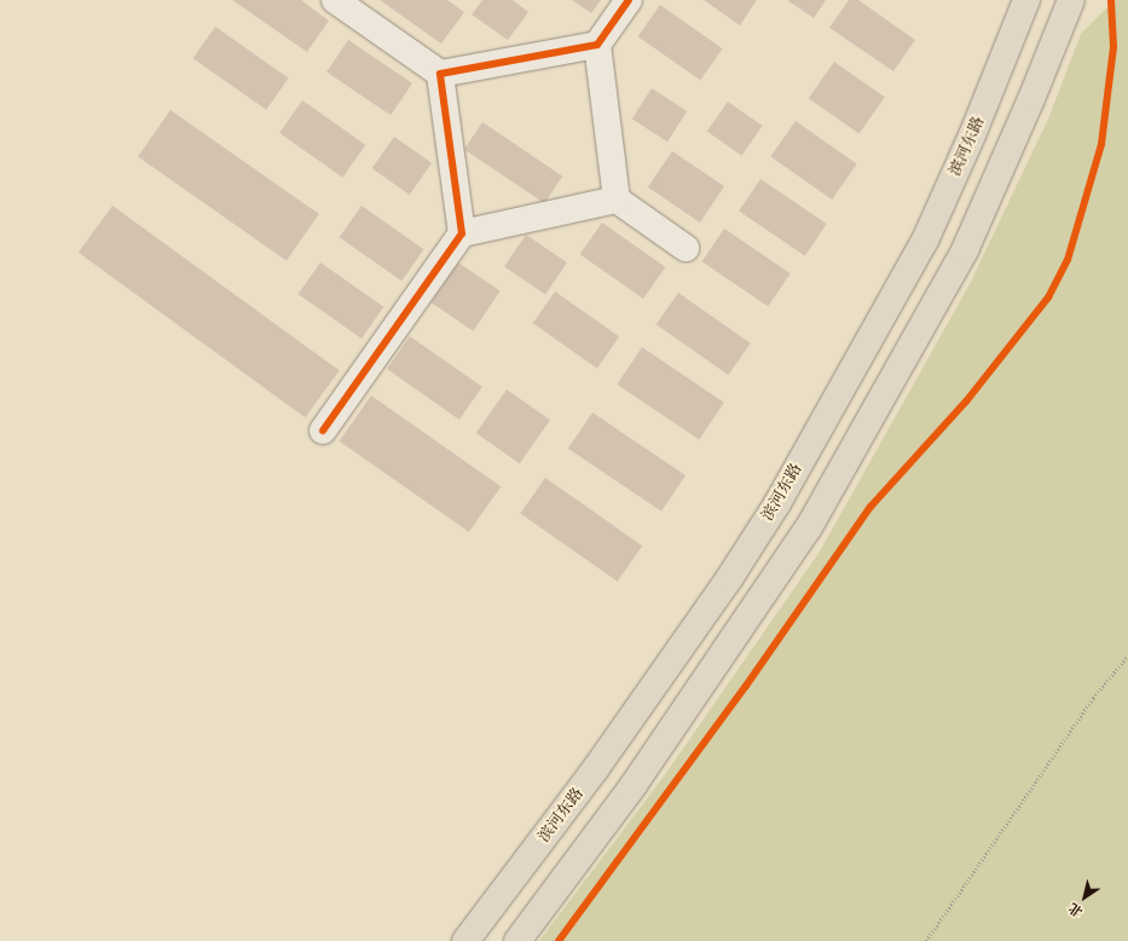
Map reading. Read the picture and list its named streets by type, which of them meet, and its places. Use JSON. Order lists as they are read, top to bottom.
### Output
{
  "streets": {
    "main road": ["滨河东路"]
  },
  "north": "bottom left"
}
